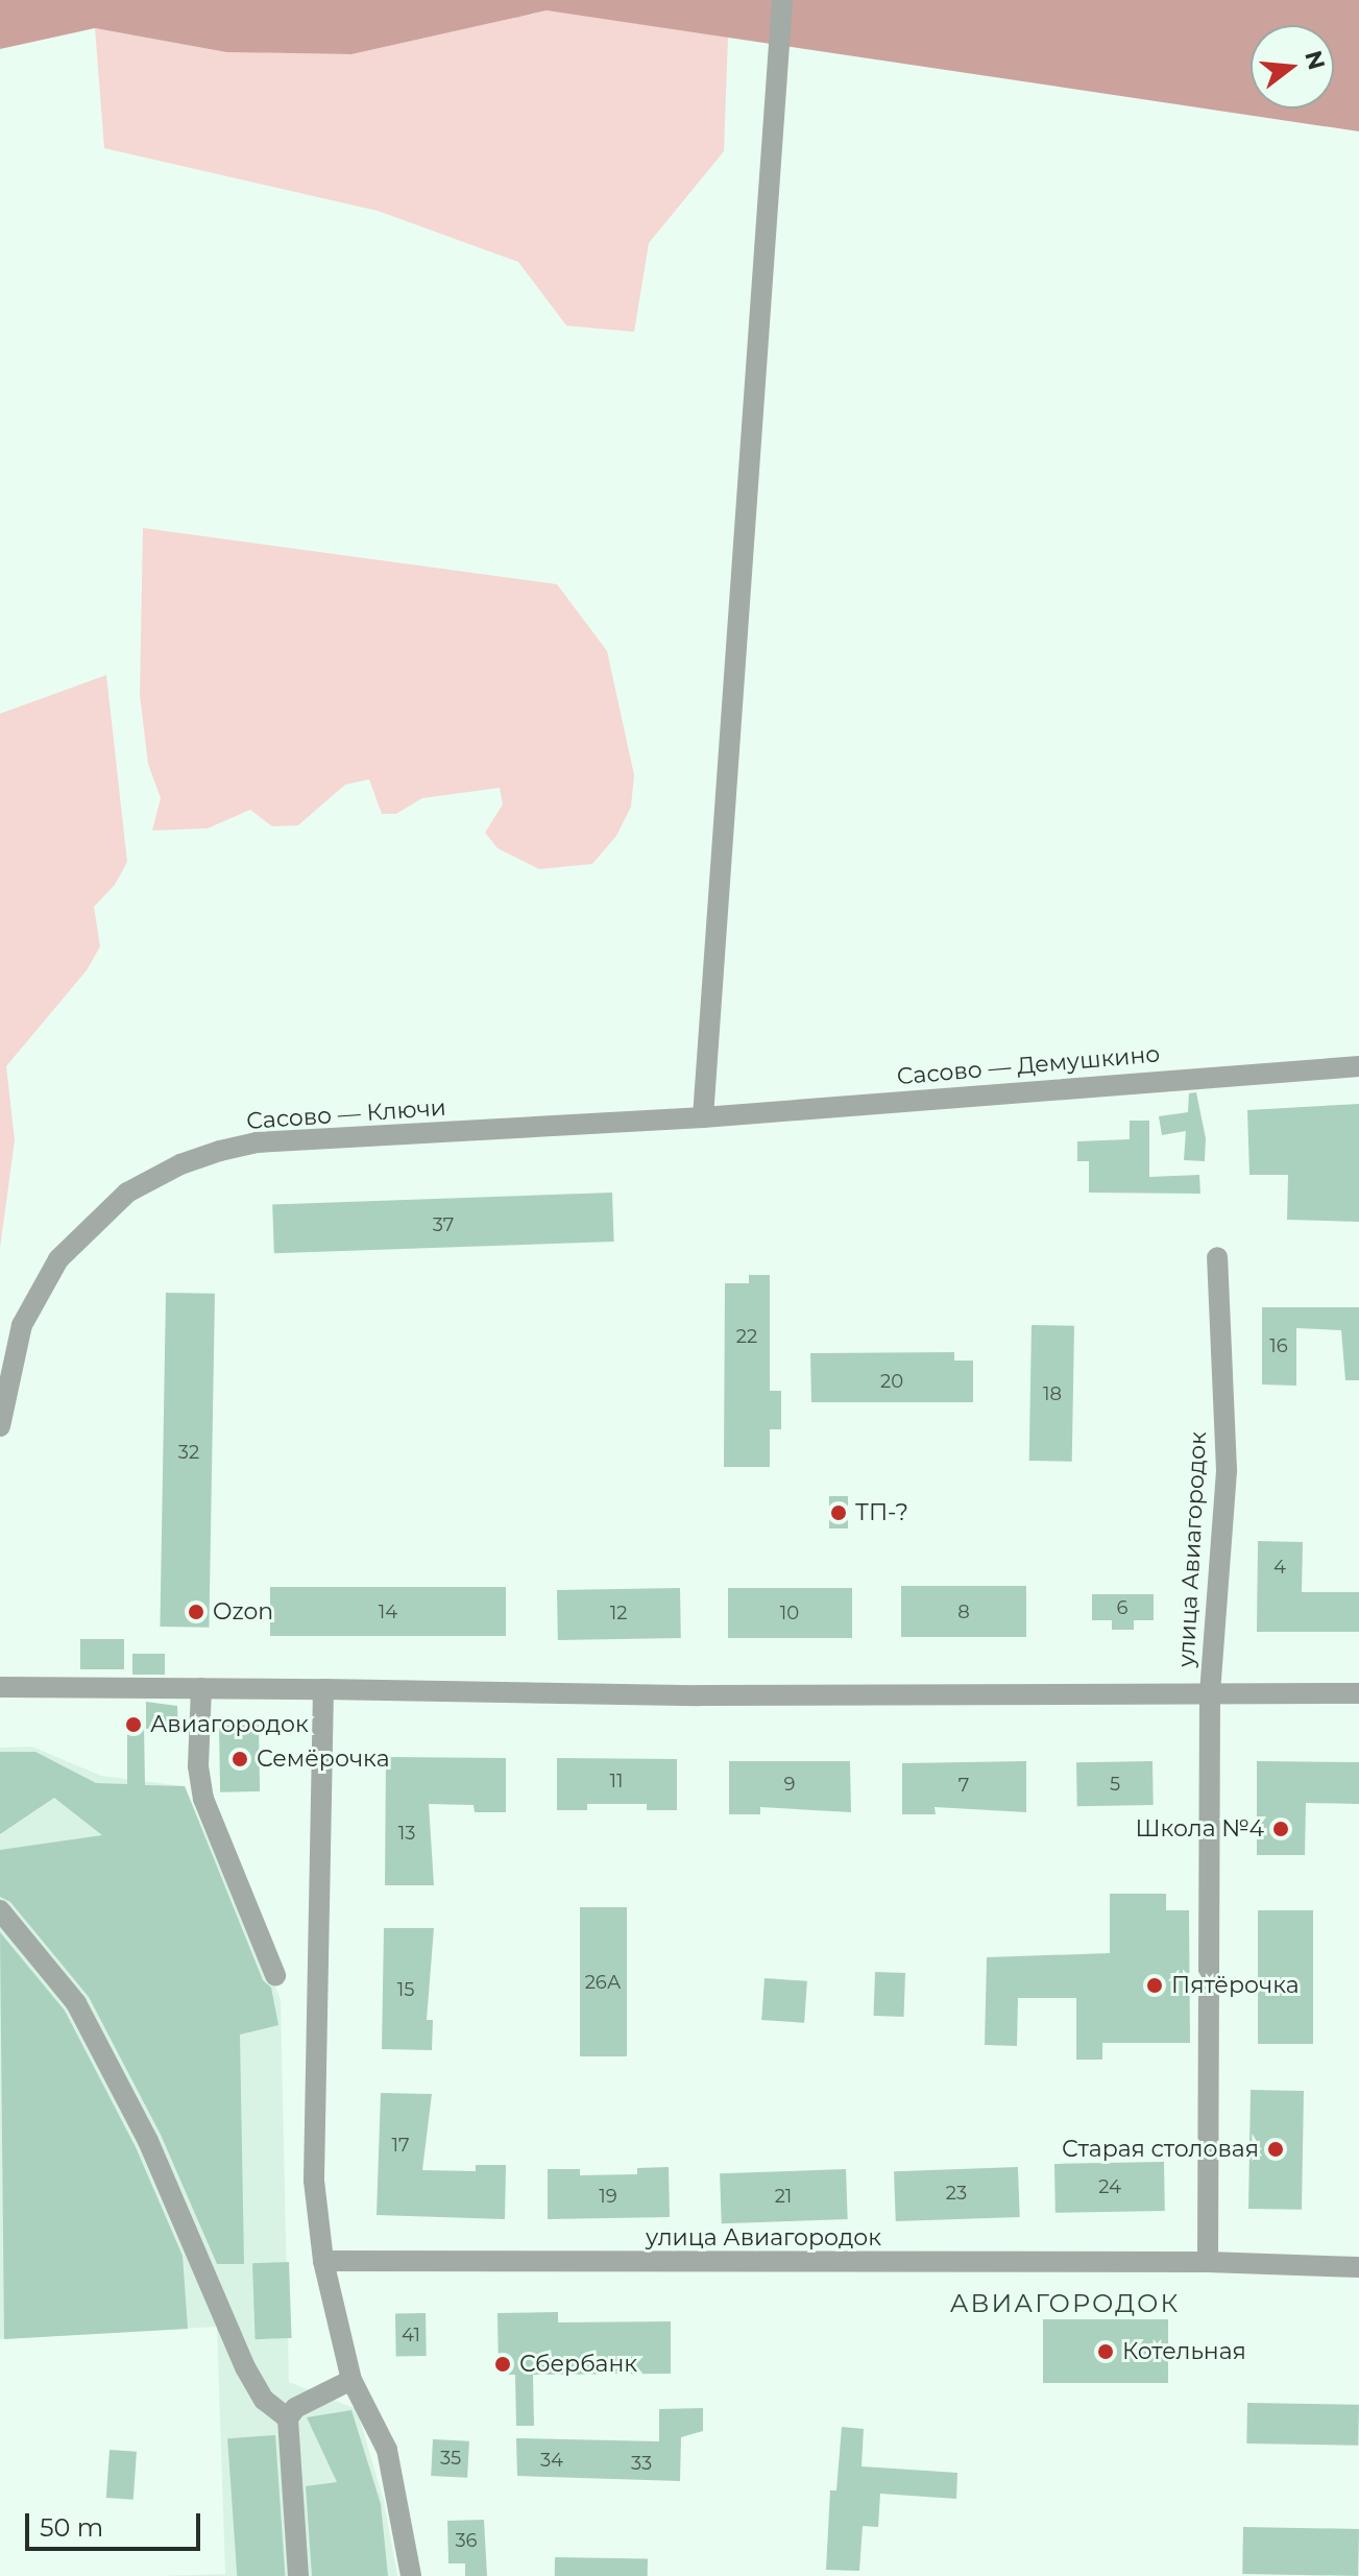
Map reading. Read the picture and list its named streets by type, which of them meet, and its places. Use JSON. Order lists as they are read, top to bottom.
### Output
{
  "streets": {
    "street": ["Сасово — Демушкино", "Сасово — Ключи", "улица Авиагородок"]
  },
  "crossings": [
    ["Сасово — Демушкино", "Сасово — Ключи"]
  ],
  "districts": ["АВИАГОРОДОК"],
  "places": [
    "ТП-?",
    "Ozon",
    "Авиагородок",
    "Семёрочка",
    "Школа №4",
    "Пятёрочка",
    "Старая столовая",
    "Котельная",
    "Сбербанк"
  ],
  "house_numbers": [
    "37",
    "22",
    "16",
    "20",
    "18",
    "32",
    "4",
    "6",
    "14",
    "8",
    "12",
    "10",
    "11",
    "9",
    "5",
    "7",
    "13",
    "26А",
    "15",
    "17",
    "24",
    "23",
    "19",
    "21",
    "41",
    "35",
    "34",
    "33",
    "36"
  ],
  "scale_bar": "50 m",
  "north": "right"
}
